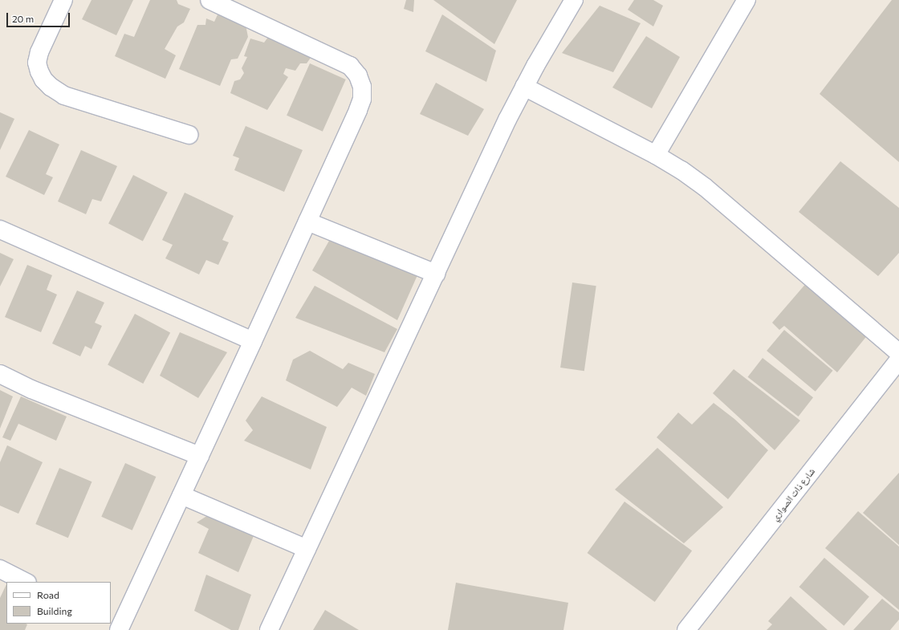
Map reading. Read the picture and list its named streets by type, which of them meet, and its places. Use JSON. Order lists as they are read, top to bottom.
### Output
{
  "streets": {
    "street": ["شارع ذات الصواري"]
  },
  "legend": ["Road", "Building"],
  "scale_bar": "20 m"
}
